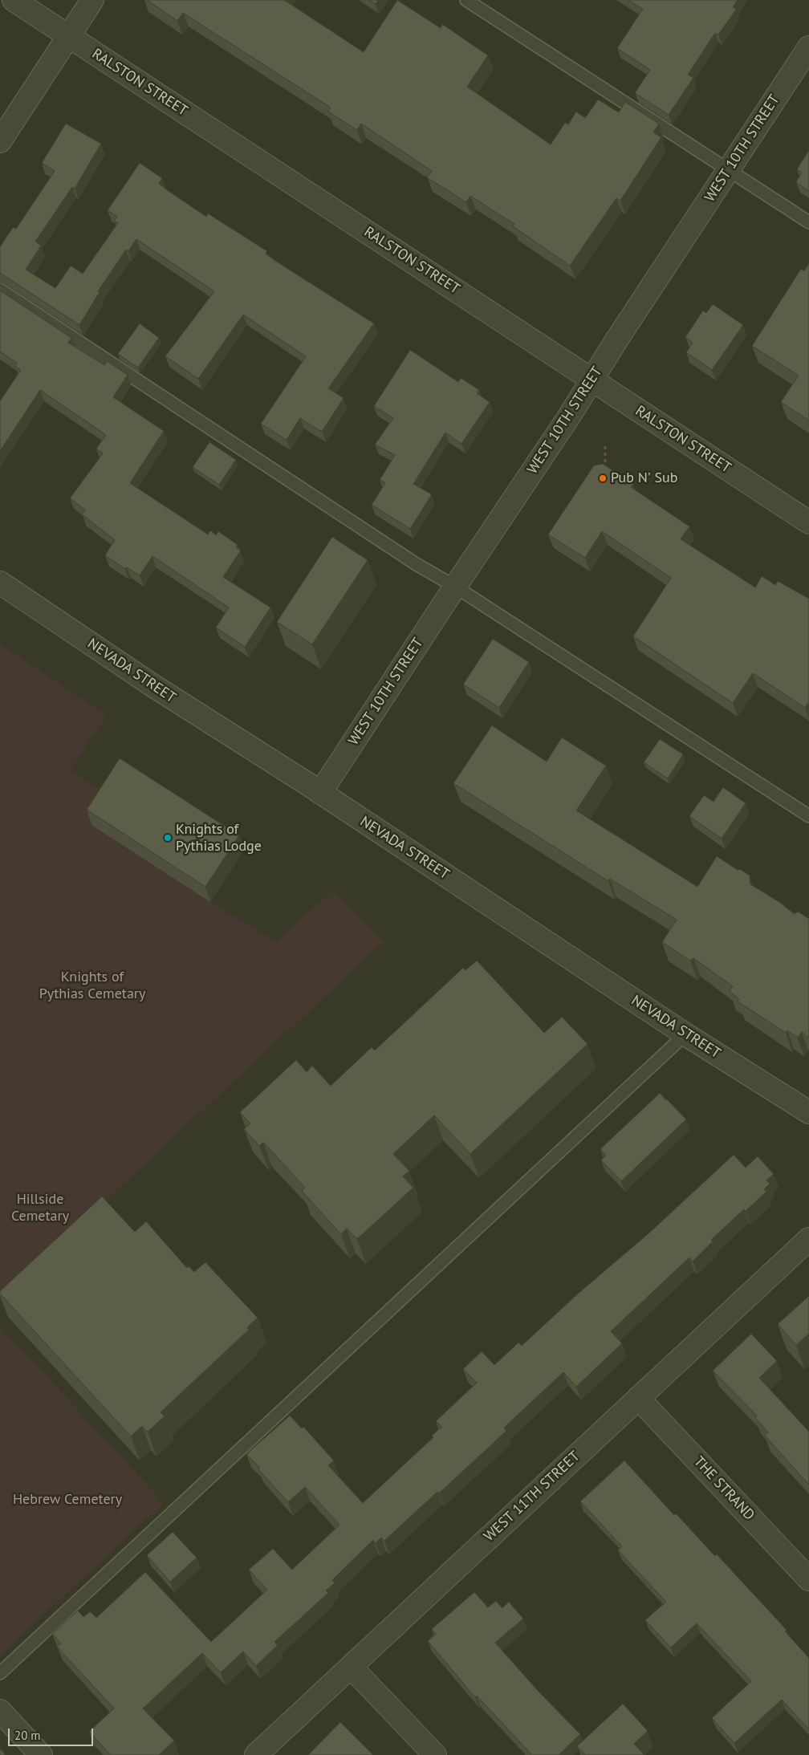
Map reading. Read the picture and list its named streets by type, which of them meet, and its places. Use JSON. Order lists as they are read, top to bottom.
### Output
{
  "streets": {
    "street": [
      "RALSTON STREET",
      "WEST 10TH STREET",
      "NEVADA STREET",
      "THE STRAND",
      "WEST 11TH STREET"
    ]
  },
  "crossings": [
    ["RALSTON STREET", "WEST 10TH STREET"],
    ["WEST 10TH STREET", "NEVADA STREET"],
    ["THE STRAND", "WEST 11TH STREET"]
  ],
  "parks": ["Knights of Pythias Cemetary", "Hillside Cemetary", "Hebrew Cemetery"],
  "places": ["Pub N' Sub", "Knights of Pythias Lodge"],
  "scale_bar": "20 m"
}
